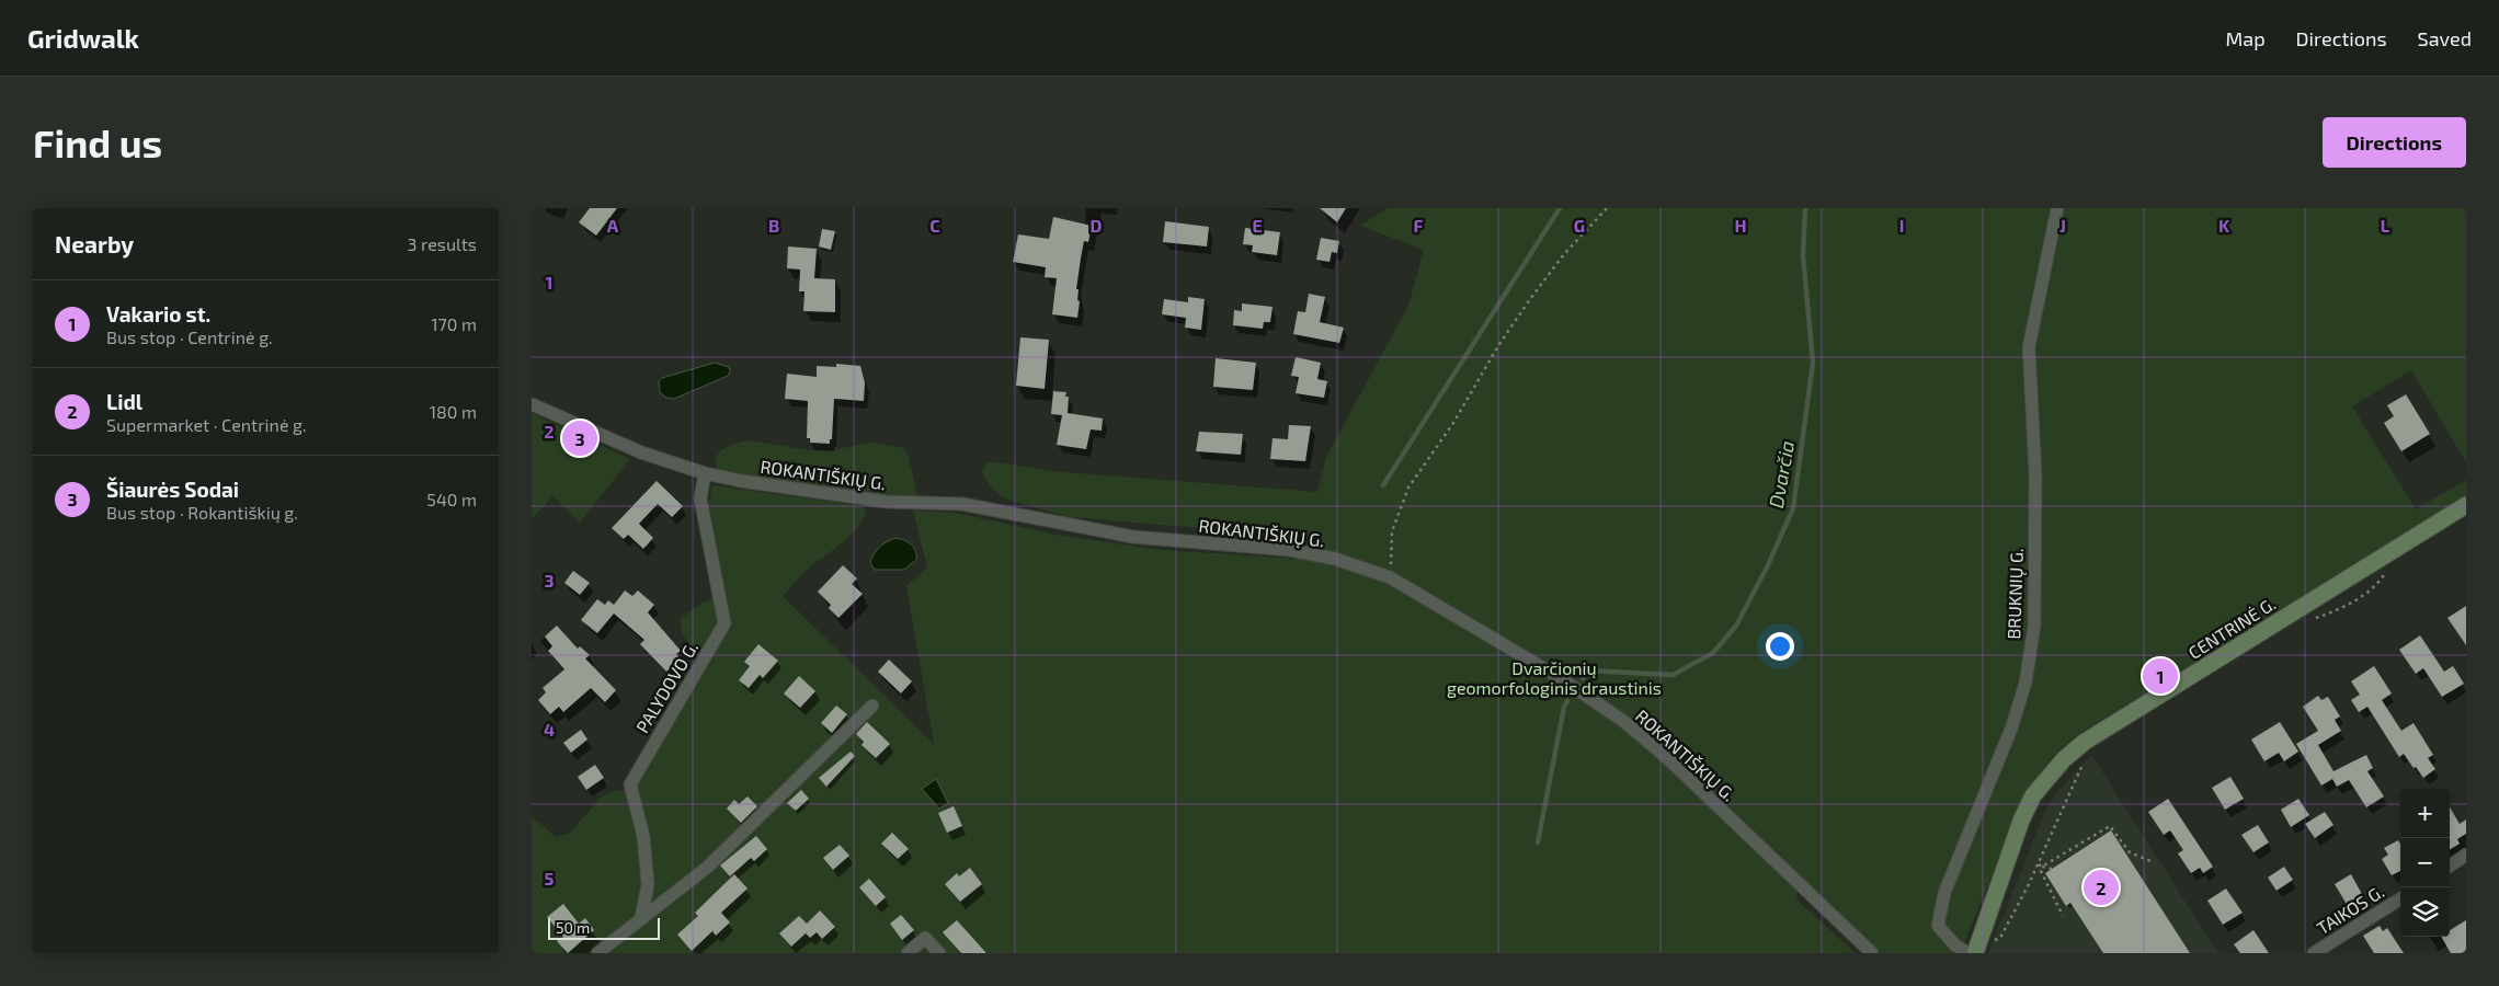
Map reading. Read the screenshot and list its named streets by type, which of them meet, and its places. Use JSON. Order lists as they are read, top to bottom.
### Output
{
  "streets": {
    "main road": ["CENTRINĖ G."],
    "street": [
      "ROKANTIŠKIŲ G.",
      "BRUKNIŲ G.",
      "PALYDOVO G.",
      "TAIKOS G."
    ]
  },
  "crossings": [
    ["ROKANTIŠKIŲ G.", "PALYDOVO G."]
  ],
  "water": ["Dvarčia"],
  "parks": ["Dvarčionių geomorfologinis draustinis"],
  "scale_bar": "50 m",
  "page": {
    "header": "Gridwalk",
    "nav": ["Map", "Directions", "Saved"],
    "buttons": "Directions",
    "title": "Find us",
    "heading": ["Nearby", "3 results"],
    "list": [
      {
        "mark": "1",
        "name": "Vakario st.",
        "note": "Bus stop · Centrinė g.",
        "value": "170 m"
      },
      {
        "mark": "2",
        "name": "Lidl",
        "note": "Supermarket · Centrinė g.",
        "value": "180 m"
      },
      {
        "mark": "3",
        "name": "Šiaurės Sodai",
        "note": "Bus stop · Rokantiškių g.",
        "value": "540 m"
      }
    ],
    "pins": ["3", "1", "2"],
    "map_buttons": ["+", "−"],
    "scale": "50 m"
  },
  "grid": {
    "columns": [
      "A",
      "B",
      "C",
      "D",
      "E",
      "F",
      "G",
      "H",
      "I",
      "J",
      "K",
      "L"
    ],
    "rows": [
      "1",
      "2",
      "3",
      "4",
      "5"
    ]
  }
}
